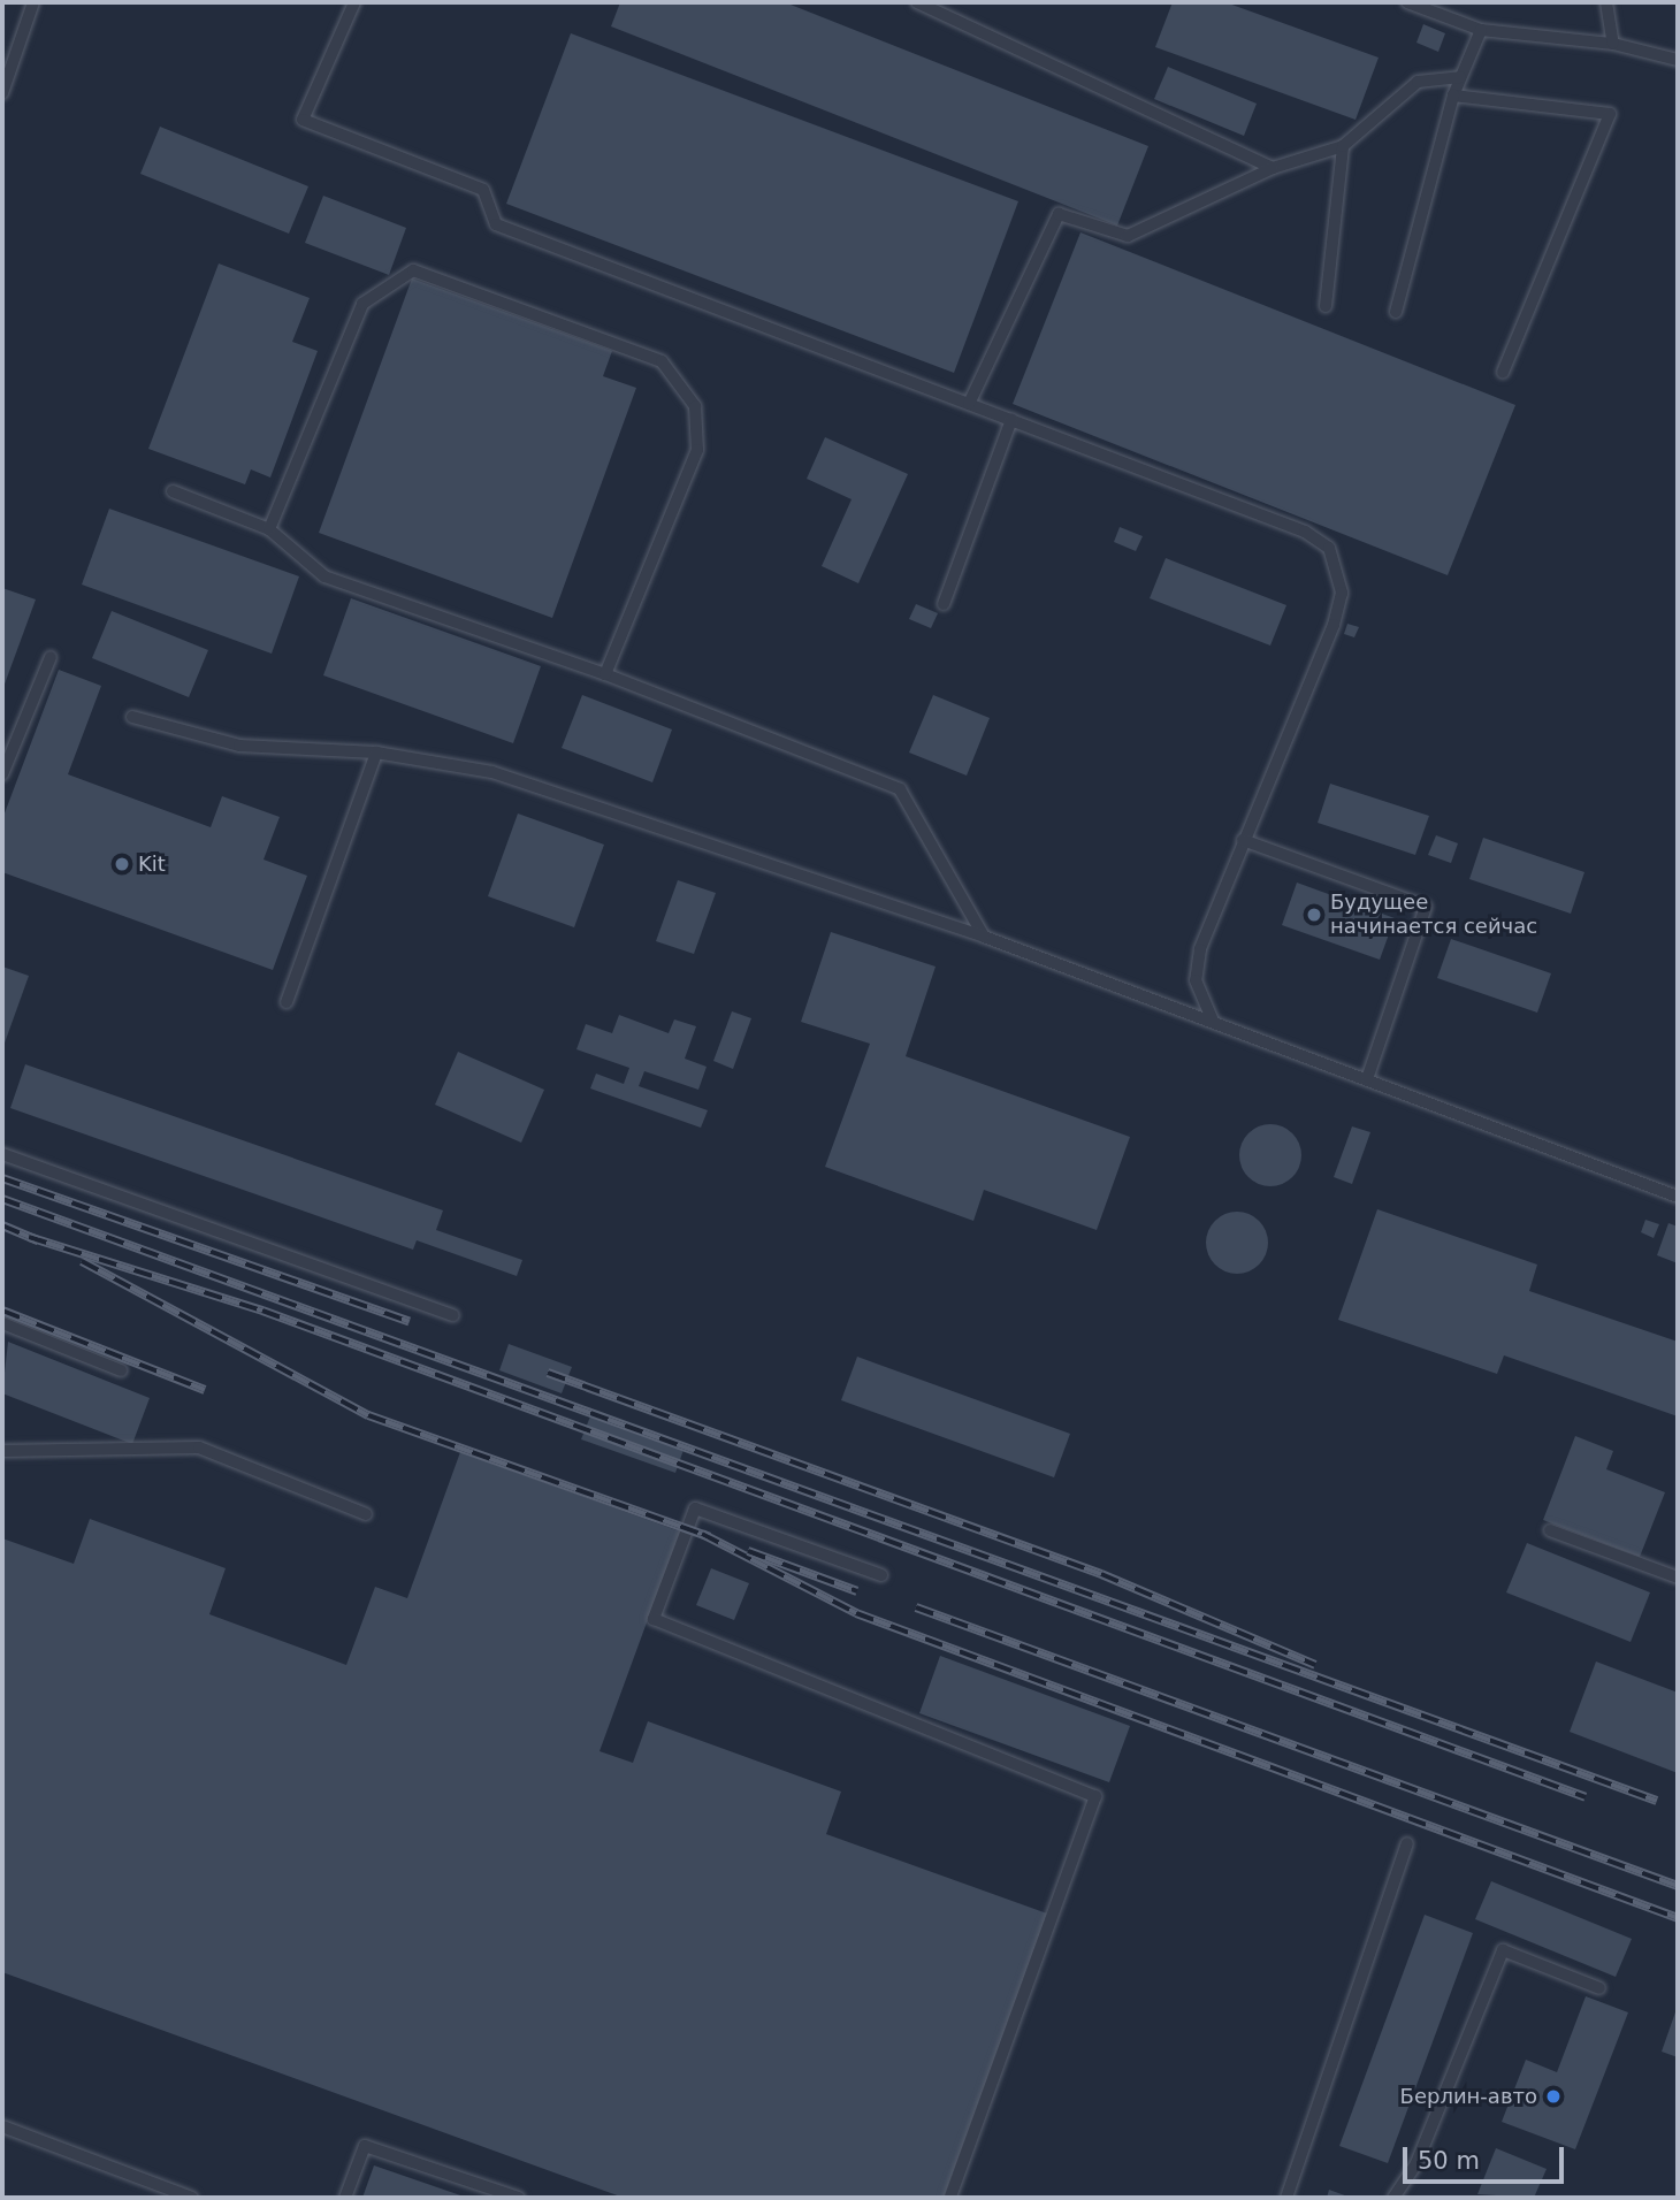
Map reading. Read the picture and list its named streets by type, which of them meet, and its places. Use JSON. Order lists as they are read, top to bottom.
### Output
{
  "places": ["Kit", "Будущее начинается сейчас", "Берлин-авто"],
  "scale_bar": "50 m"
}
